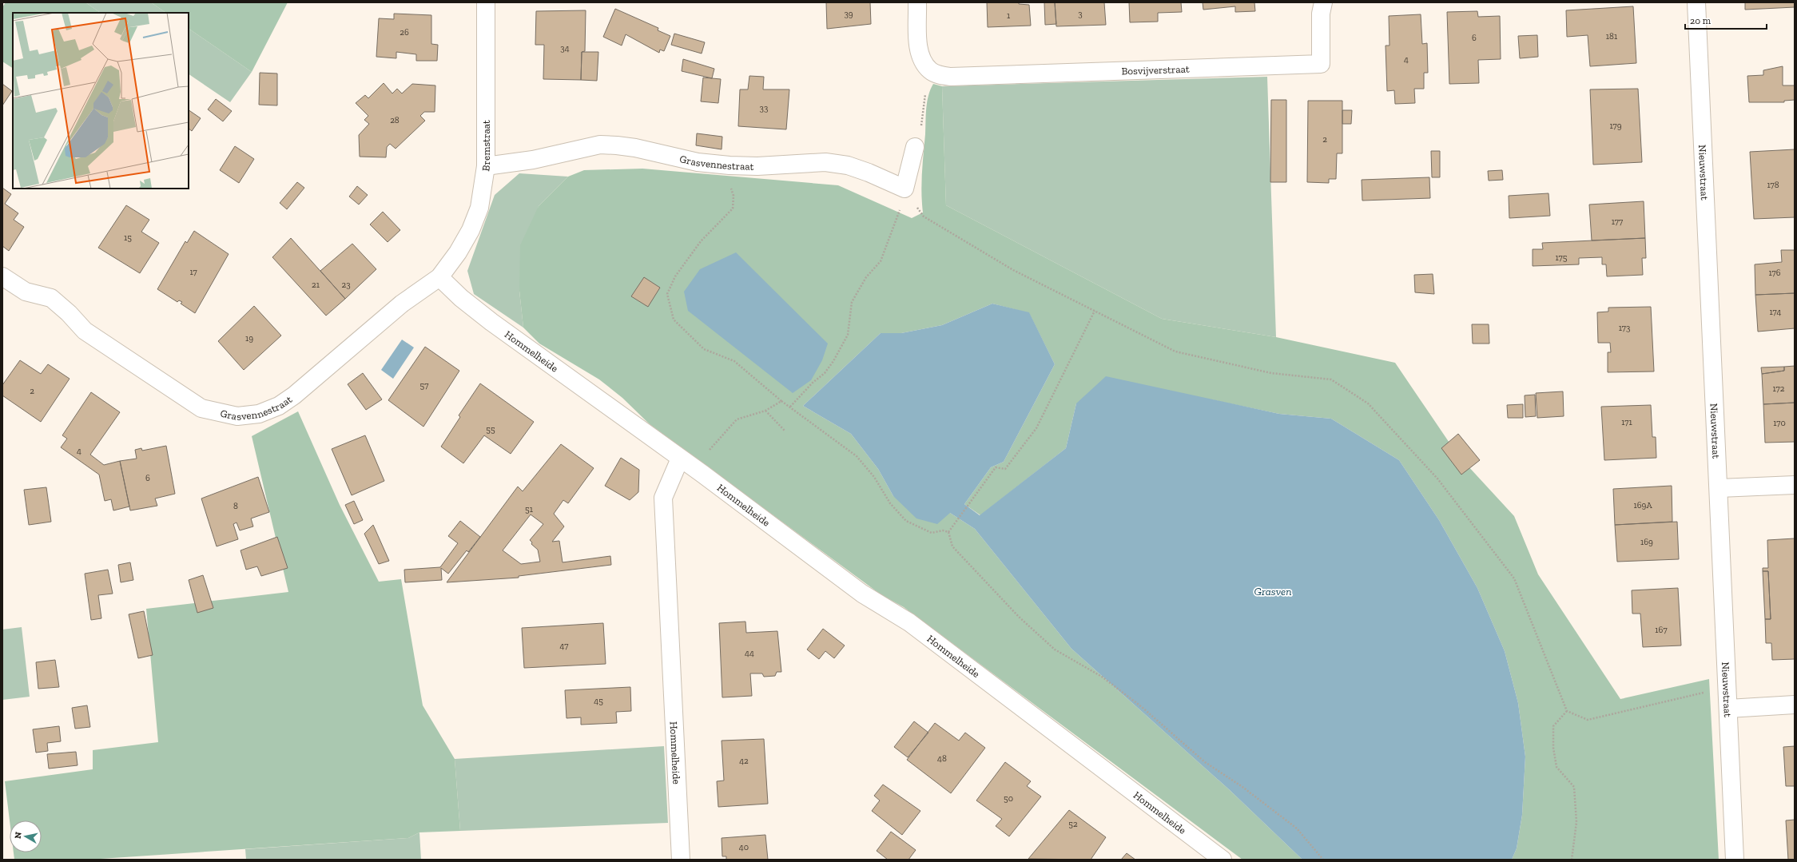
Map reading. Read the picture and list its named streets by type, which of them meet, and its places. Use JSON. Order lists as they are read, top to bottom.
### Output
{
  "streets": {
    "street": [
      "Bosvijverstraat",
      "Bremstraat",
      "Grasvennestraat",
      "Nieuwstraat",
      "Hommelheide"
    ]
  },
  "crossings": [
    ["Bremstraat", "Grasvennestraat"],
    ["Bremstraat", "Hommelheide"],
    ["Grasvennestraat", "Hommelheide"]
  ],
  "water": ["Grasven"],
  "house_numbers": [
    "39",
    "3",
    "1",
    "26",
    "181",
    "6",
    "34",
    "4",
    "33",
    "28",
    "179",
    "2",
    "178",
    "177",
    "15",
    "175",
    "17",
    "176",
    "21",
    "23",
    "174",
    "173",
    "19",
    "57",
    "172",
    "2",
    "171",
    "170",
    "55",
    "4",
    "6",
    "169A",
    "8",
    "51",
    "169",
    "167",
    "47",
    "44",
    "45",
    "48",
    "42",
    "50",
    "52",
    "40"
  ],
  "scale_bar": "20 m",
  "north": "left"
}
